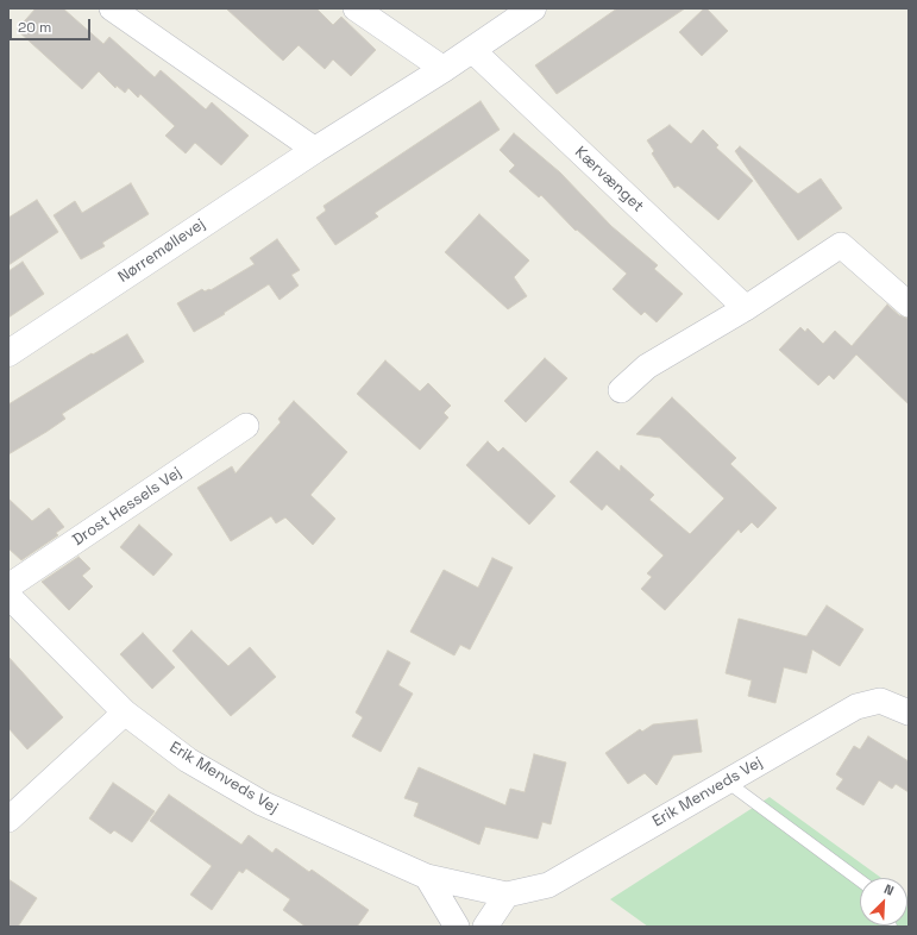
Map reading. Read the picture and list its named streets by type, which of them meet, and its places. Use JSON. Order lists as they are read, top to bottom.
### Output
{
  "streets": {
    "street": [
      "Kærvænget",
      "Nørremøllevej",
      "Drost Hessels Vej",
      "Erik Menveds Vej"
    ]
  },
  "crossings": [
    ["Kærvænget", "Nørremøllevej"]
  ],
  "scale_bar": "20 m",
  "north": "top right"
}
